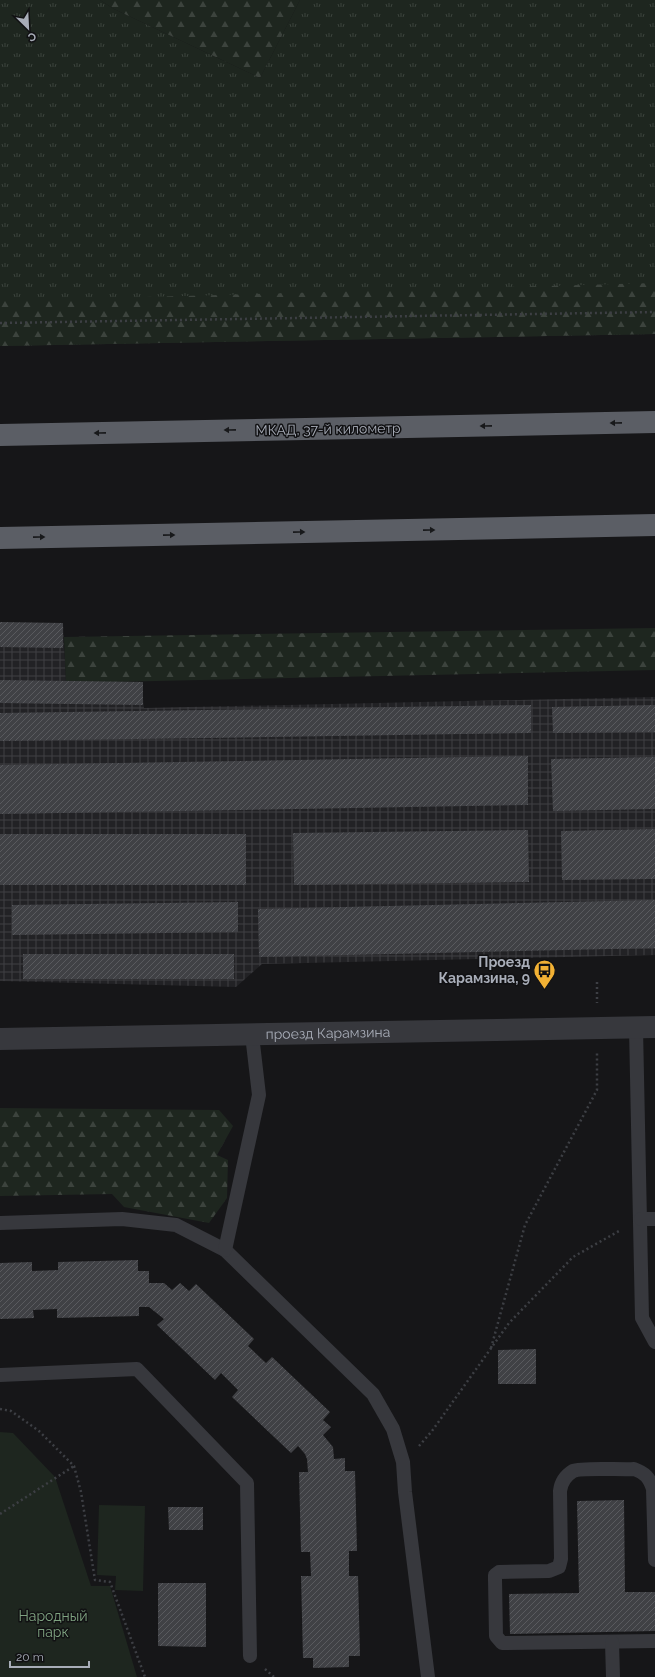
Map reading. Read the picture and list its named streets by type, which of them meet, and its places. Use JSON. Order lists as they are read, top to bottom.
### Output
{
  "streets": {
    "highway": ["МКАД, 37-й километр"],
    "street": ["проезд Карамзина"]
  },
  "parks": ["Народный парк"],
  "places": {
    "bus stop": ["Проезд Карамзина, 9"]
  },
  "scale_bar": "20 m",
  "north": "bottom right"
}
